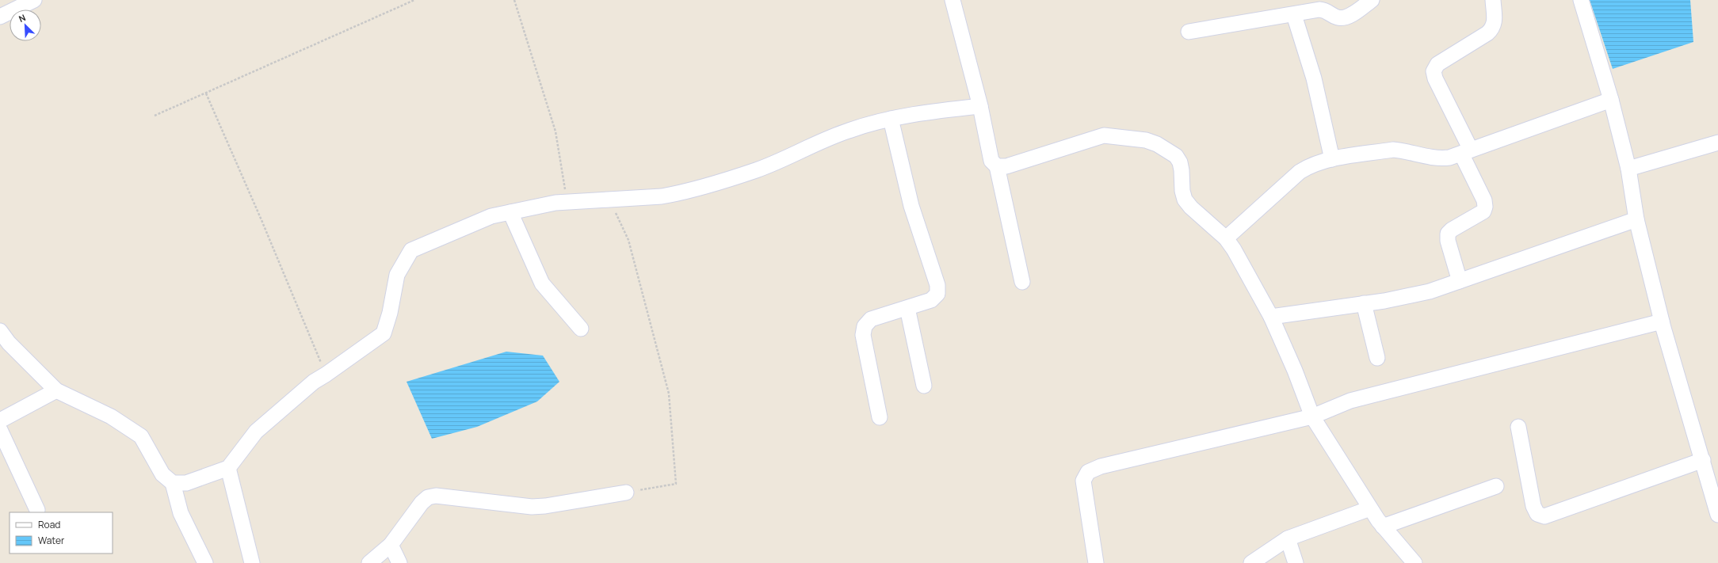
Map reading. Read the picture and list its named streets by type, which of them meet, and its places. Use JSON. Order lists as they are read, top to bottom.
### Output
{
  "legend": ["Road", "Water"],
  "north": "top left"
}
